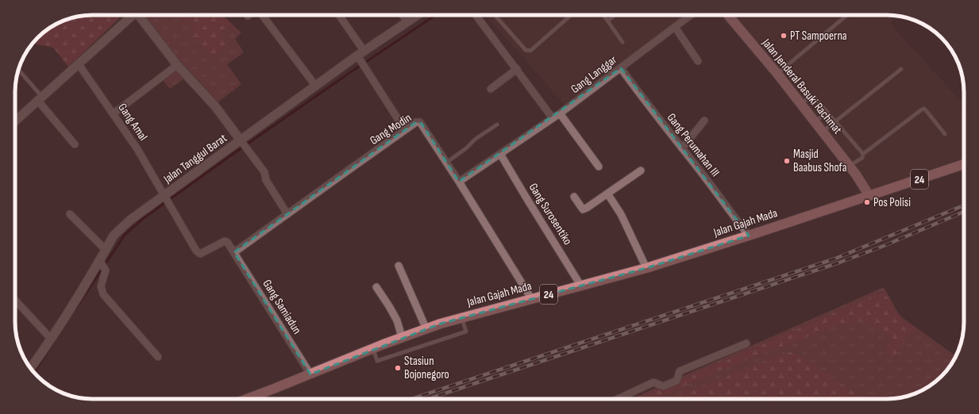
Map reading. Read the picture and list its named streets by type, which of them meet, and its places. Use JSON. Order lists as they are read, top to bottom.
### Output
{
  "streets": {
    "highway": ["24", "Jalan Gajah Mada"],
    "main road": ["Jalan Jenderal Basuki Rachmat"],
    "street": [
      "Gang Langgar",
      "Gang Amal",
      "Gang Modin",
      "Gang Perumahan III",
      "Jalan Tanggul Barat",
      "Gang Surosentiko",
      "Gang Samiadun"
    ]
  },
  "crossings": [
    ["Gang Langgar", "Gang Modin"],
    ["Gang Langgar", "Gang Perumahan III"],
    ["Gang Langgar", "Gang Surosentiko"],
    ["Jalan Jenderal Basuki Rachmat", "24"],
    ["Jalan Jenderal Basuki Rachmat", "Jalan Gajah Mada"],
    ["Gang Amal", "Gang Modin"],
    ["Gang Amal", "Jalan Tanggul Barat"],
    ["Gang Amal", "Gang Samiadun"],
    ["Gang Modin", "Jalan Gajah Mada"],
    ["Gang Modin", "Gang Samiadun"],
    ["Gang Perumahan III", "Jalan Gajah Mada"],
    ["24", "Jalan Gajah Mada"],
    ["Gang Surosentiko", "Jalan Gajah Mada"],
    ["Jalan Gajah Mada", "Gang Samiadun"]
  ],
  "places": [
    "PT Sampoerna",
    "Masjid Baabus Shofa",
    "Pos Polisi",
    "Stasiun Bojonegoro"
  ]
}
